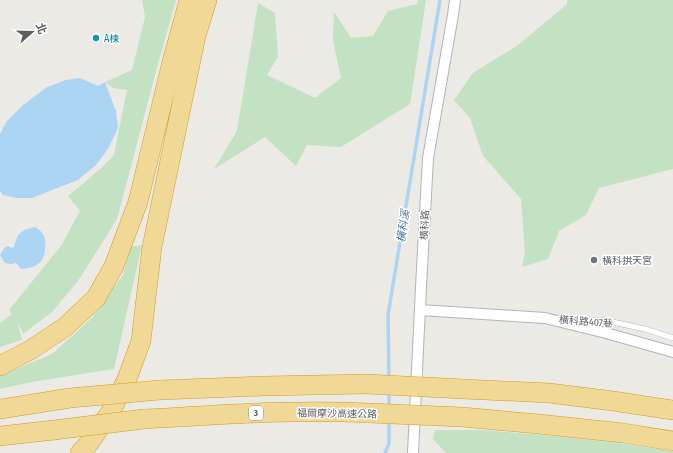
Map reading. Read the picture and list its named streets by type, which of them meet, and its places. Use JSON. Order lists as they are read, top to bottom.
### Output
{
  "streets": {
    "highway": ["3", "福爾摩沙高速公路"],
    "street": ["橫科路"],
    "lane": ["橫科路407巷"]
  },
  "water": ["橫科溪"],
  "places": ["A棟", "橫科拱天宮"],
  "north": "right"
}
